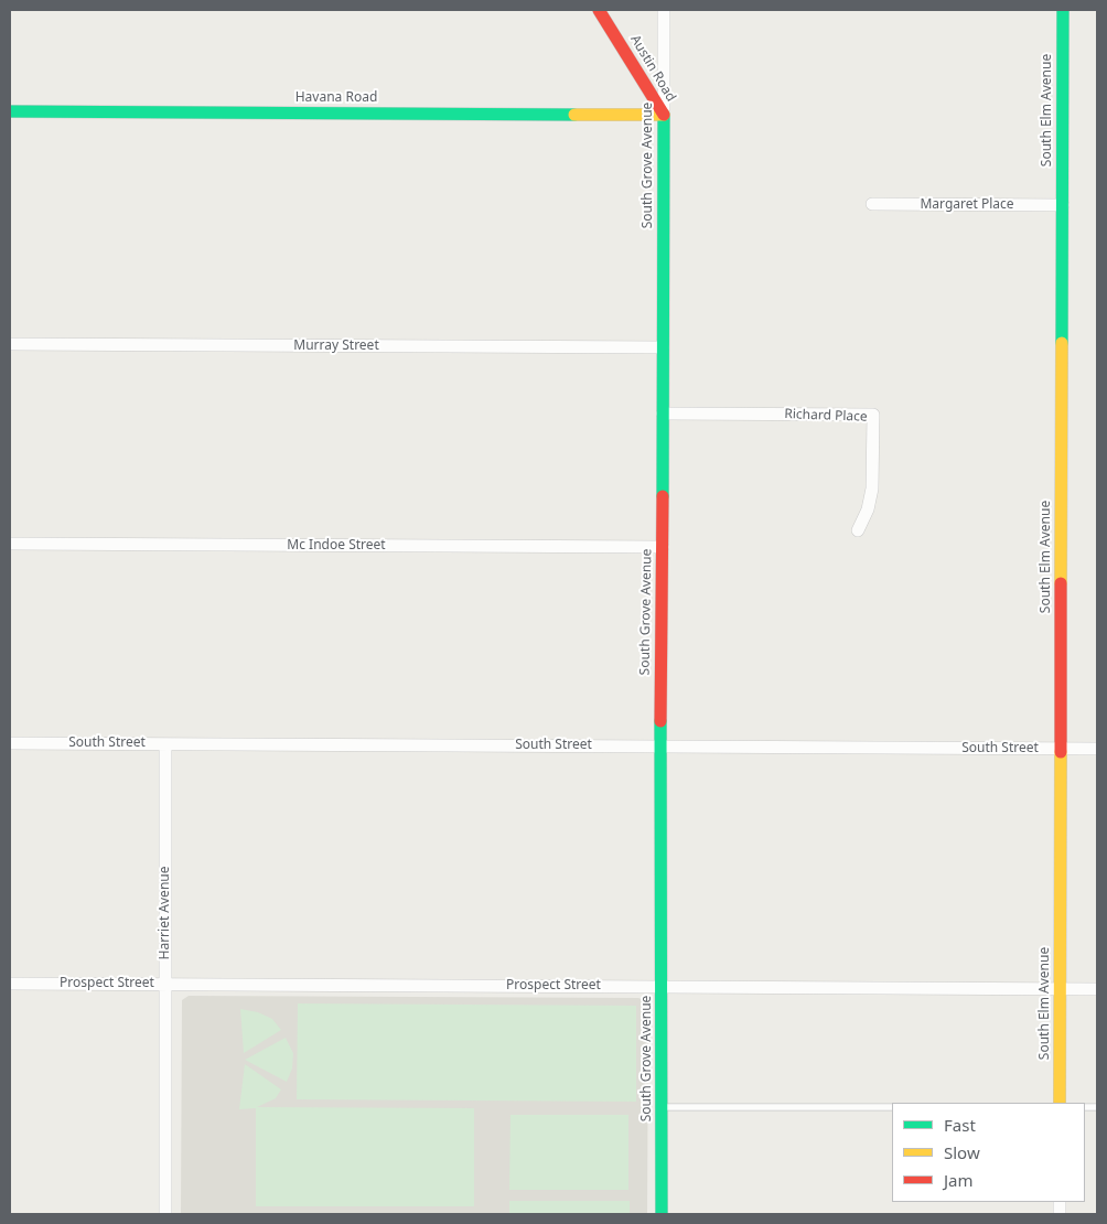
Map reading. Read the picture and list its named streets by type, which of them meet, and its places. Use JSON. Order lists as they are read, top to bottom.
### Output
{
  "streets": {
    "street": [
      "Austin Road",
      "Havana Road",
      "South Elm Avenue",
      "South Grove Avenue",
      "Margaret Place",
      "Murray Street",
      "Richard Place",
      "Mc Indoe Street",
      "South Street",
      "Harriet Avenue",
      "Prospect Street"
    ]
  },
  "crossings": [
    ["Austin Road", "Havana Road"],
    ["Austin Road", "South Grove Avenue"],
    ["Havana Road", "South Grove Avenue"],
    ["South Elm Avenue", "Margaret Place"],
    ["South Elm Avenue", "South Street"],
    ["South Elm Avenue", "Prospect Street"],
    ["South Grove Avenue", "Murray Street"],
    ["South Grove Avenue", "Richard Place"],
    ["South Grove Avenue", "Mc Indoe Street"],
    ["South Grove Avenue", "South Street"],
    ["South Grove Avenue", "Prospect Street"],
    ["South Street", "Harriet Avenue"],
    ["Harriet Avenue", "Prospect Street"]
  ],
  "legend": ["Fast", "Slow", "Jam"]
}
